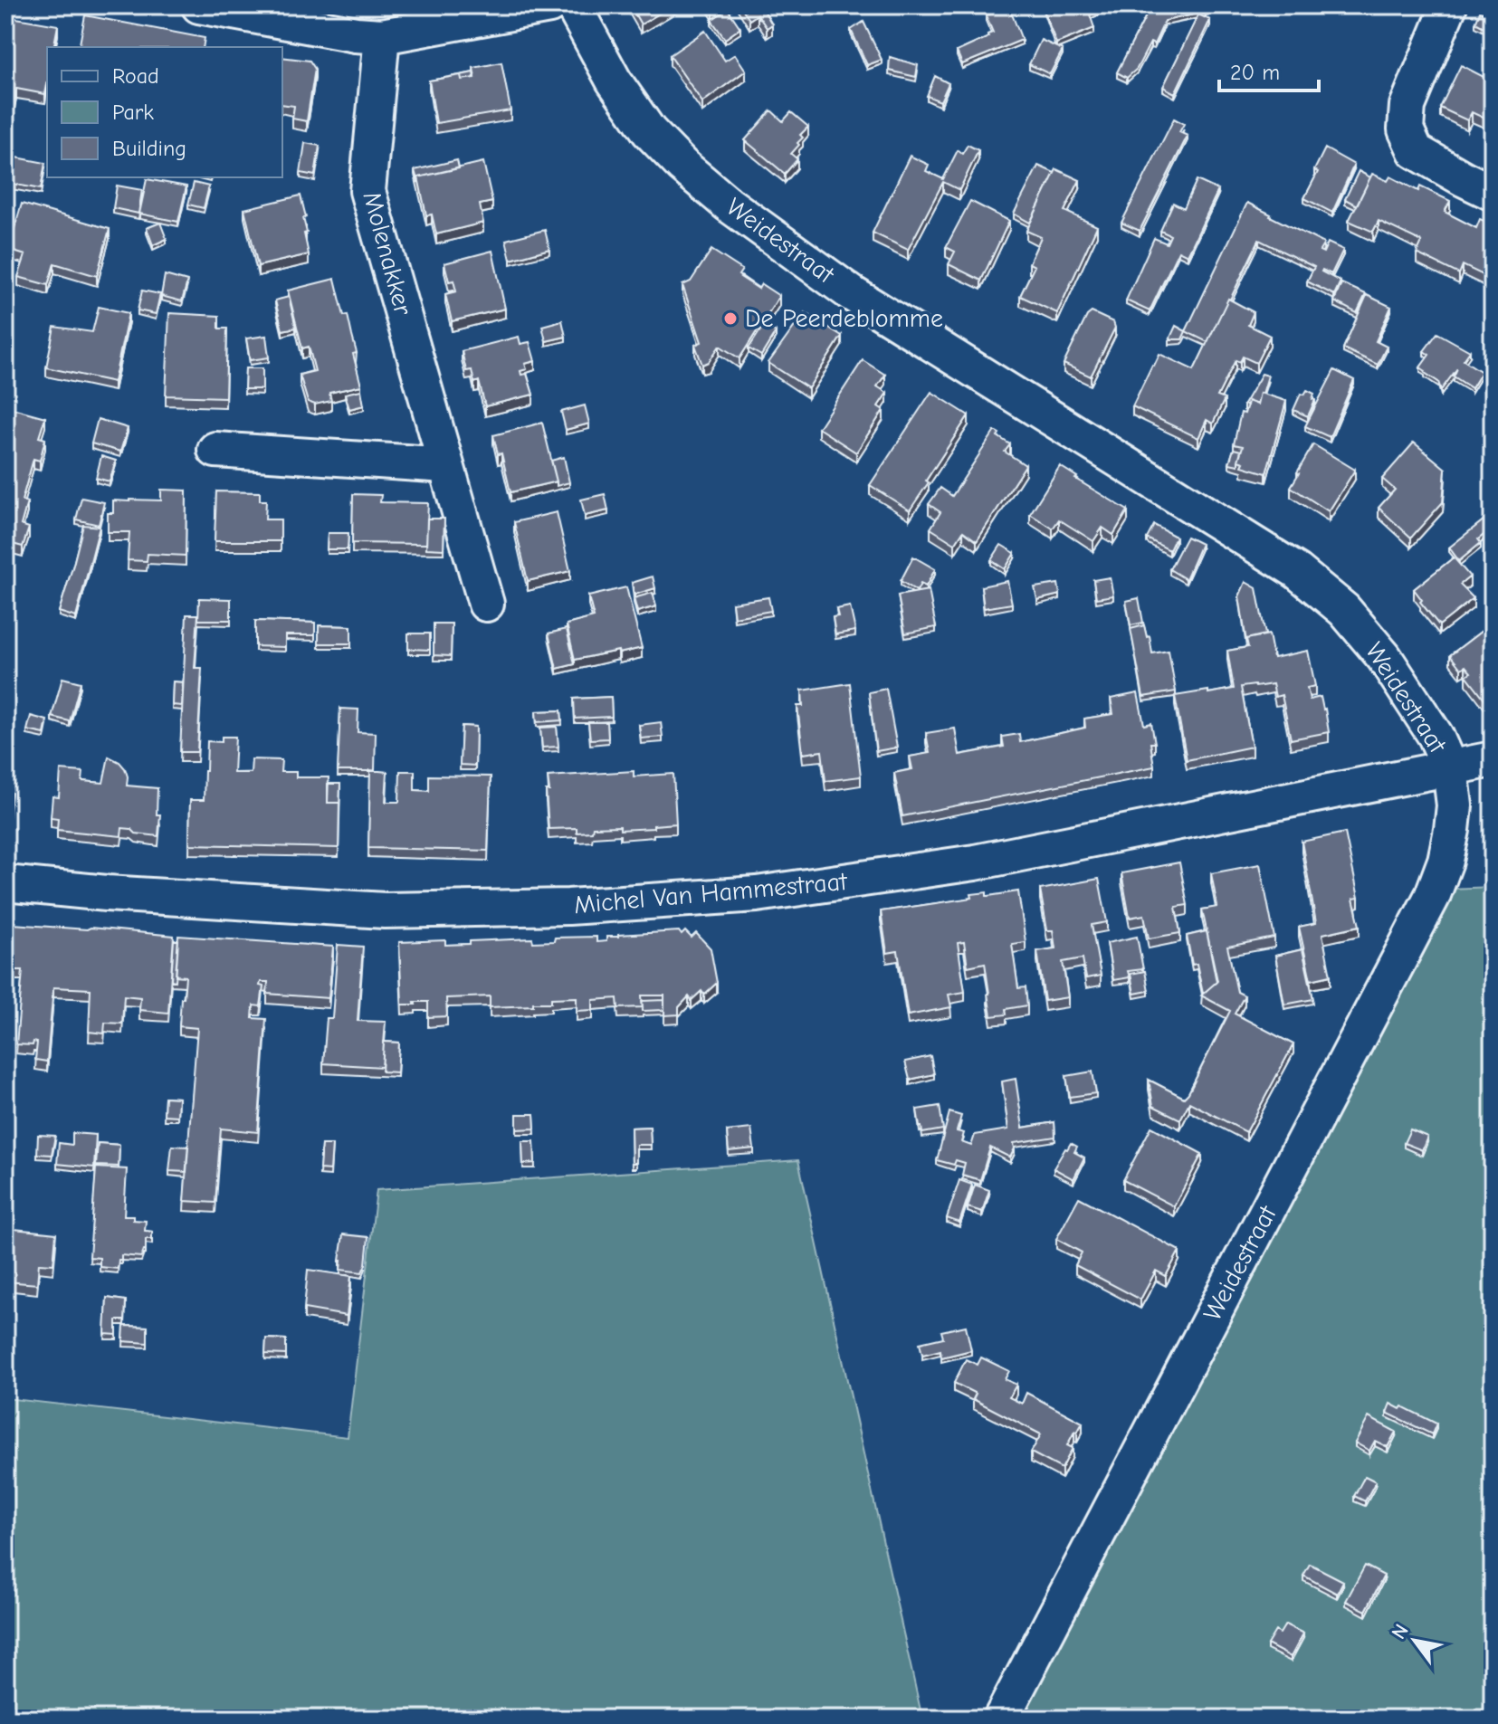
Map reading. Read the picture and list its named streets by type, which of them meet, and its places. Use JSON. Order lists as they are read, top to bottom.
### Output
{
  "streets": {
    "street": ["Weidestraat", "Molenakker", "Michel Van Hammestraat"]
  },
  "crossings": [
    ["Weidestraat", "Michel Van Hammestraat"]
  ],
  "places": ["De Peerdeblomme"],
  "legend": ["Road", "Park", "Building"],
  "scale_bar": "20 m",
  "north": "top left"
}
